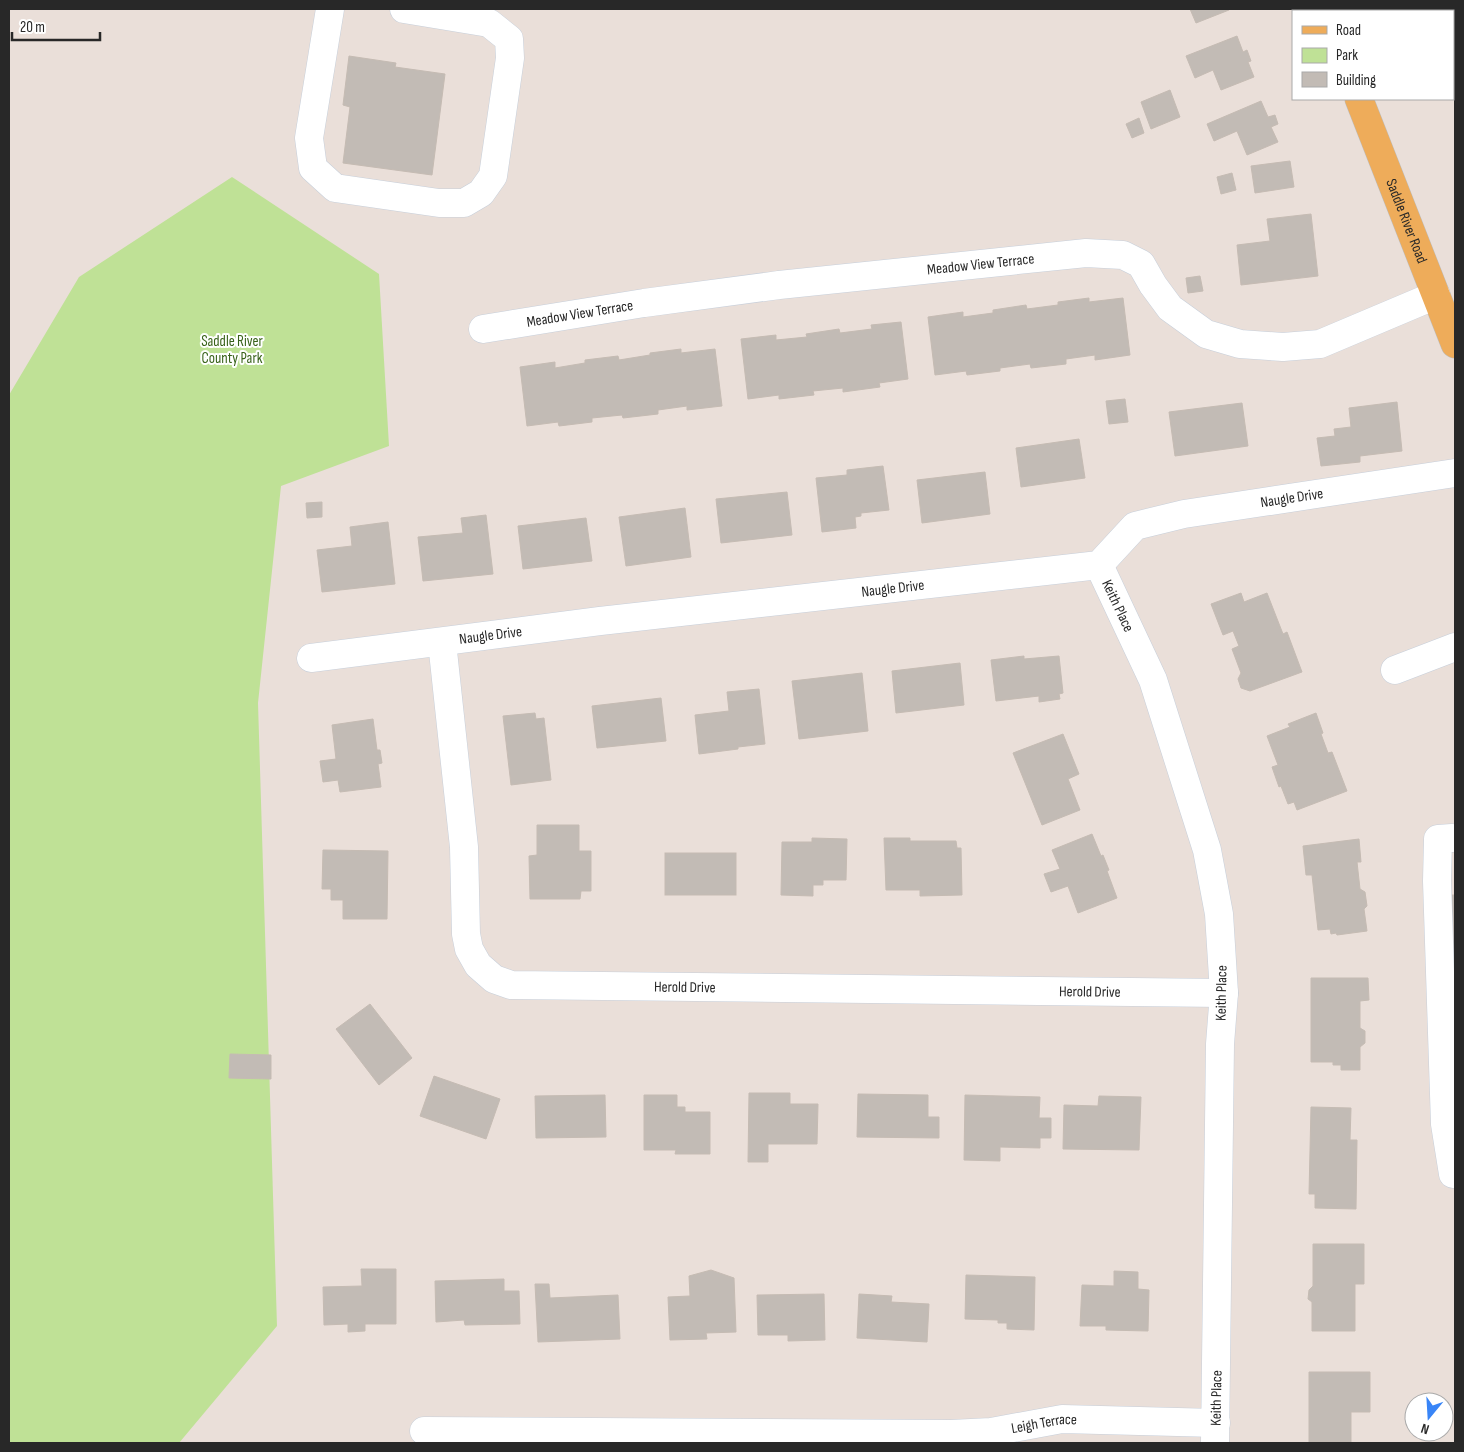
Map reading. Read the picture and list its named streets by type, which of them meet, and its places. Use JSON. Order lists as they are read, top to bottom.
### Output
{
  "streets": {
    "main road": ["Saddle River Road"],
    "street": [
      "Meadow View Terrace",
      "Naugle Drive",
      "Keith Place",
      "Herold Drive",
      "Leigh Terrace"
    ]
  },
  "crossings": [
    ["Saddle River Road", "Meadow View Terrace"],
    ["Naugle Drive", "Keith Place"],
    ["Naugle Drive", "Herold Drive"],
    ["Keith Place", "Herold Drive"],
    ["Keith Place", "Leigh Terrace"]
  ],
  "parks": ["Saddle River County Park"],
  "legend": ["Road", "Park", "Building"],
  "scale_bar": "20 m",
  "north": "bottom"
}
